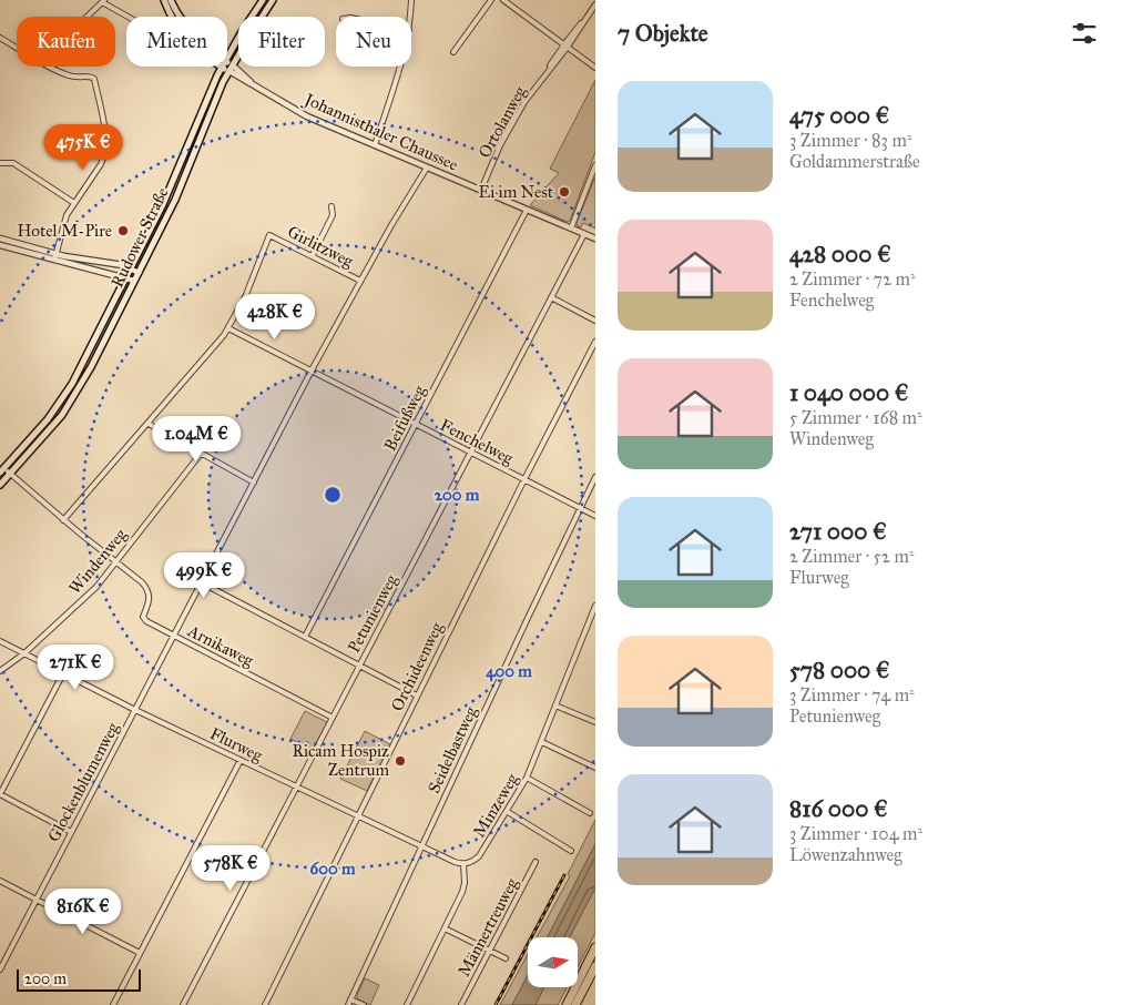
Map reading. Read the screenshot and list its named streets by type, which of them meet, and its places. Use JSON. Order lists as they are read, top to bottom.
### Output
{
  "streets": {
    "main road": ["Johannisthaler Chaussee", "Rudower Straße"],
    "street": [
      "Ortolanweg",
      "Girlitzweg",
      "Beifußweg",
      "Fenchelweg",
      "Windenweg",
      "Petunienweg",
      "Arnikaweg",
      "Orchideenweg",
      "Flurweg",
      "Seidelbastweg",
      "Glockenblumenweg",
      "Minzeweg",
      "Männertreuweg"
    ]
  },
  "crossings": [
    ["Ortolanweg", "Johannisthaler Chaussee"],
    ["Johannisthaler Chaussee", "Rudower Straße"],
    ["Johannisthaler Chaussee", "Beifußweg"],
    ["Johannisthaler Chaussee", "Petunienweg"],
    ["Johannisthaler Chaussee", "Glockenblumenweg"],
    ["Rudower Straße", "Arnikaweg"],
    ["Girlitzweg", "Fenchelweg"],
    ["Girlitzweg", "Glockenblumenweg"],
    ["Beifußweg", "Fenchelweg"],
    ["Fenchelweg", "Petunienweg"],
    ["Fenchelweg", "Orchideenweg"],
    ["Fenchelweg", "Seidelbastweg"],
    ["Fenchelweg", "Glockenblumenweg"],
    ["Windenweg", "Arnikaweg"],
    ["Windenweg", "Flurweg"],
    ["Petunienweg", "Arnikaweg"],
    ["Petunienweg", "Flurweg"],
    ["Arnikaweg", "Glockenblumenweg"],
    ["Orchideenweg", "Flurweg"],
    ["Flurweg", "Seidelbastweg"],
    ["Flurweg", "Glockenblumenweg"],
    ["Flurweg", "Minzeweg"]
  ],
  "places": ["Ei im Nest", "Hotel M-Pire", "Ricam Hospiz Zentrum"],
  "scale_bar": "200 m",
  "north": "right",
  "page": {
    "heading": "7 Objekte",
    "chip": [
      "Kaufen",
      "Mieten",
      "Filter",
      "Neu"
    ],
    "list": [
      {
        "name": "475 000 €",
        "note": "3 Zimmer · 83 m² · Goldammerstraße"
      },
      {
        "name": "428 000 €",
        "note": "2 Zimmer · 72 m² · Fenchelweg"
      },
      {
        "name": "1 040 000 €",
        "note": "5 Zimmer · 168 m² · Windenweg"
      },
      {
        "name": "271 000 €",
        "note": "2 Zimmer · 52 m² · Flurweg"
      },
      {
        "name": "578 000 €",
        "note": "3 Zimmer · 74 m² · Petunienweg"
      },
      {
        "name": "816 000 €",
        "note": "3 Zimmer · 104 m² · Löwenzahnweg"
      }
    ],
    "price": [
      "475K €",
      "428K €",
      "1.04M €",
      "499K €",
      "271K €",
      "578K €",
      "816K €"
    ],
    "scale": "200 m"
  },
  "rings": ["200 m", "400 m", "600 m"]
}
